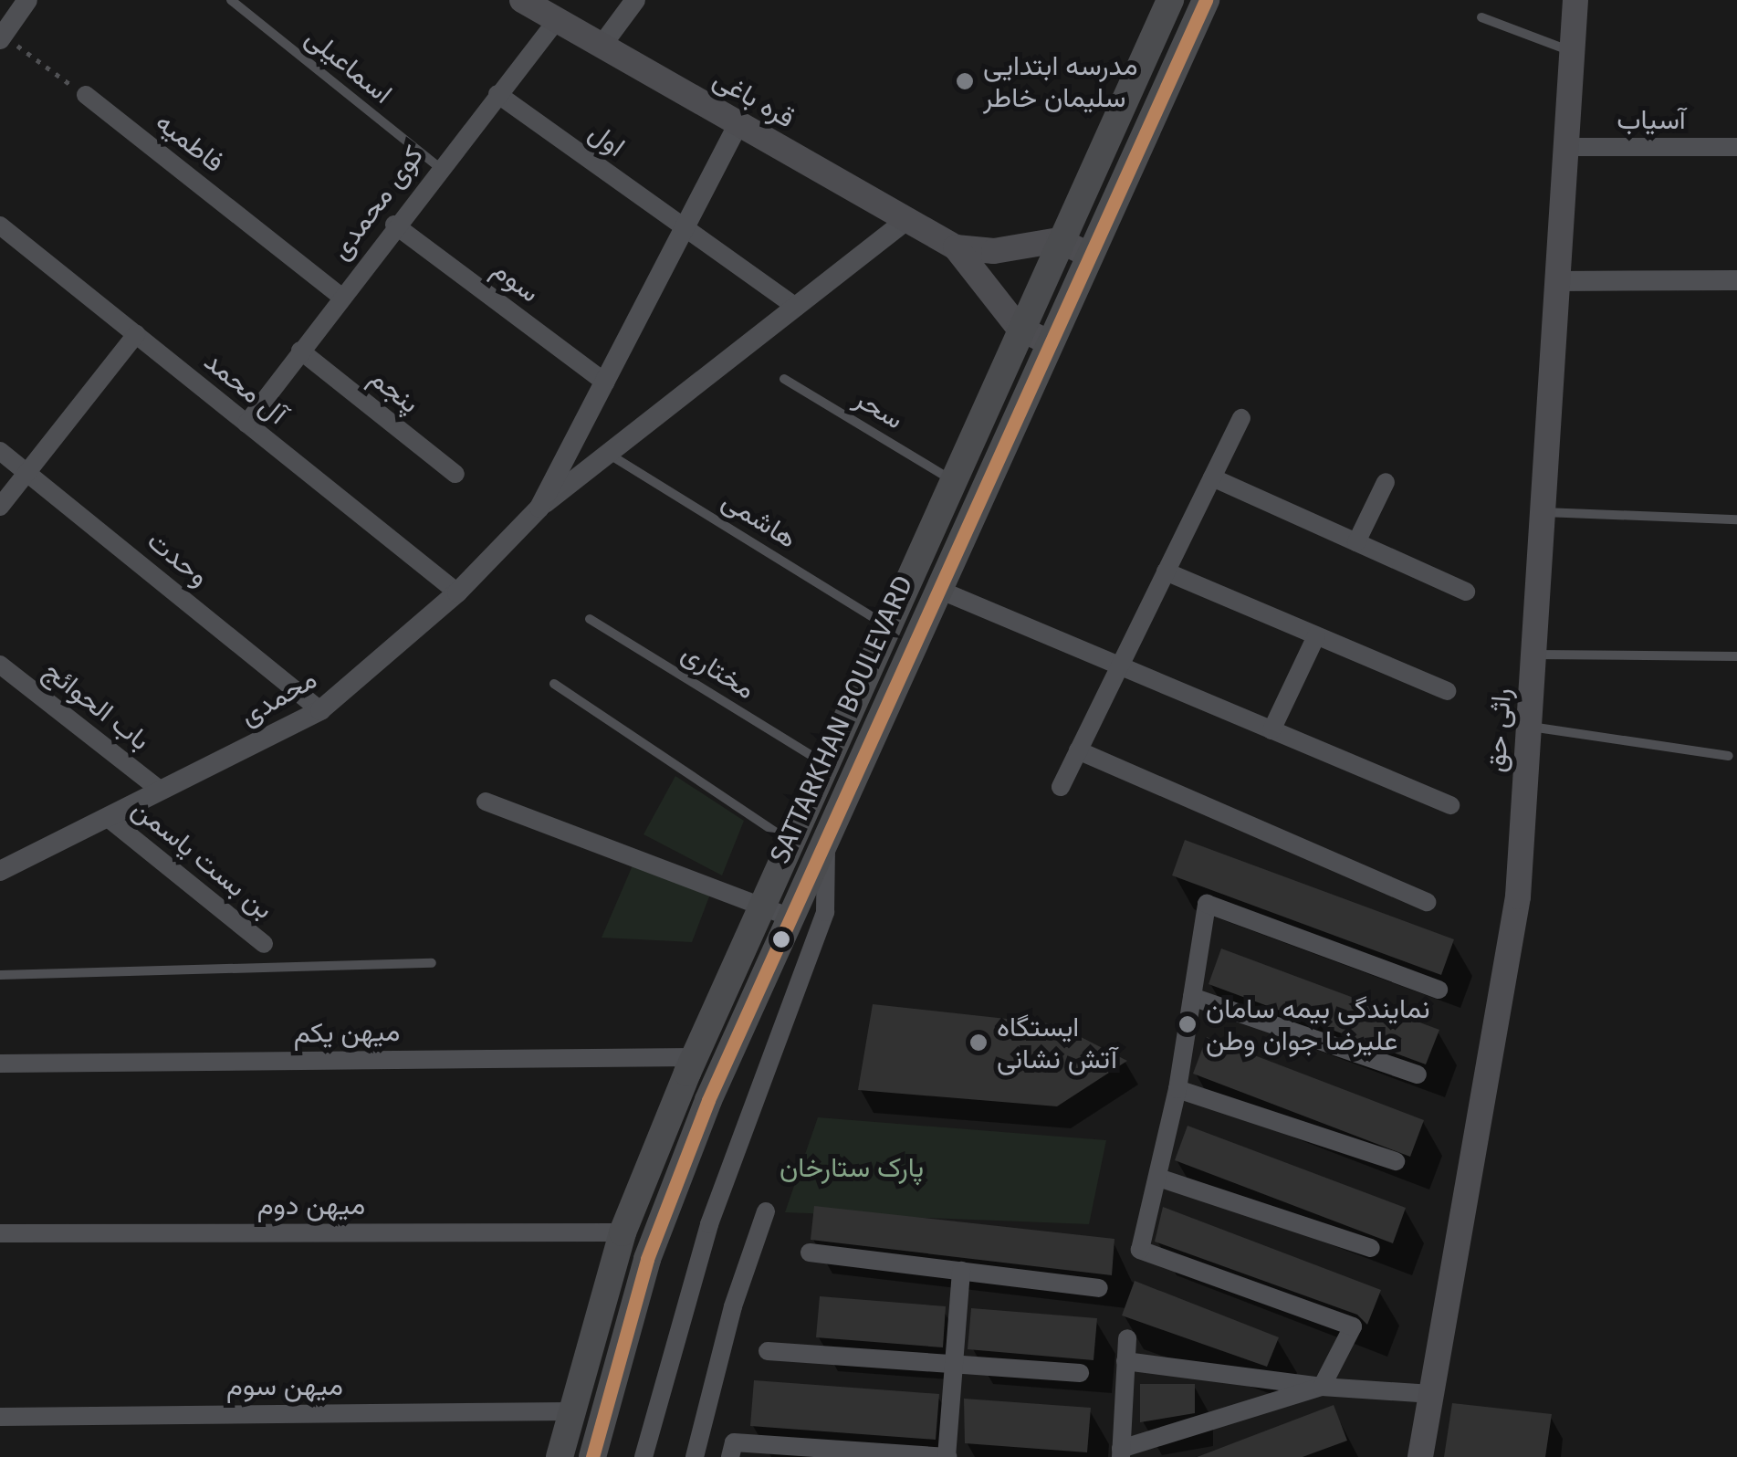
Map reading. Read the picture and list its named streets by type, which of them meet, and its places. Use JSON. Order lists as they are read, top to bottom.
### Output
{
  "streets": {
    "main road": ["قره باغی", "SATTARKHAN BOULEVARD", "راثی حق"],
    "street": [
      "آسیاب",
      "اول",
      "فاطمیه",
      "کوی محمدی",
      "سوم",
      "آل محمد",
      "پنجم",
      "وحدت",
      "محمدی",
      "باب الحوائج",
      "بن بست یاسمن",
      "میهن یکم",
      "میهن دوم",
      "میهن سوم"
    ],
    "lane": [
      "اسماعیلی",
      "سحر",
      "هاشمی",
      "مختاری"
    ]
  },
  "crossings": [
    ["اسماعیلی", "کوی محمدی"],
    ["قره باغی", "کوی محمدی"],
    ["قره باغی", "محمدی"],
    ["قره باغی", "SATTARKHAN BOULEVARD"],
    ["آسیاب", "راثی حق"],
    ["اول", "کوی محمدی"],
    ["اول", "محمدی"],
    ["فاطمیه", "کوی محمدی"],
    ["کوی محمدی", "سوم"],
    ["کوی محمدی", "آل محمد"],
    ["کوی محمدی", "پنجم"],
    ["سوم", "محمدی"],
    ["آل محمد", "محمدی"],
    ["سحر", "SATTARKHAN BOULEVARD"],
    ["هاشمی", "محمدی"],
    ["هاشمی", "SATTARKHAN BOULEVARD"],
    ["وحدت", "محمدی"],
    ["مختاری", "SATTARKHAN BOULEVARD"],
    ["محمدی", "باب الحوائج"],
    ["محمدی", "بن بست یاسمن"],
    ["SATTARKHAN BOULEVARD", "میهن یکم"],
    ["SATTARKHAN BOULEVARD", "میهن دوم"],
    ["SATTARKHAN BOULEVARD", "میهن سوم"]
  ],
  "parks": ["پارک ستارخان"],
  "places": ["مدرسه ابتدایی سلیمان خاطر", "نمایندگی بیمه سامان علیرضا جوان وطن", "ایستگاه آتش نشانی"]
}
